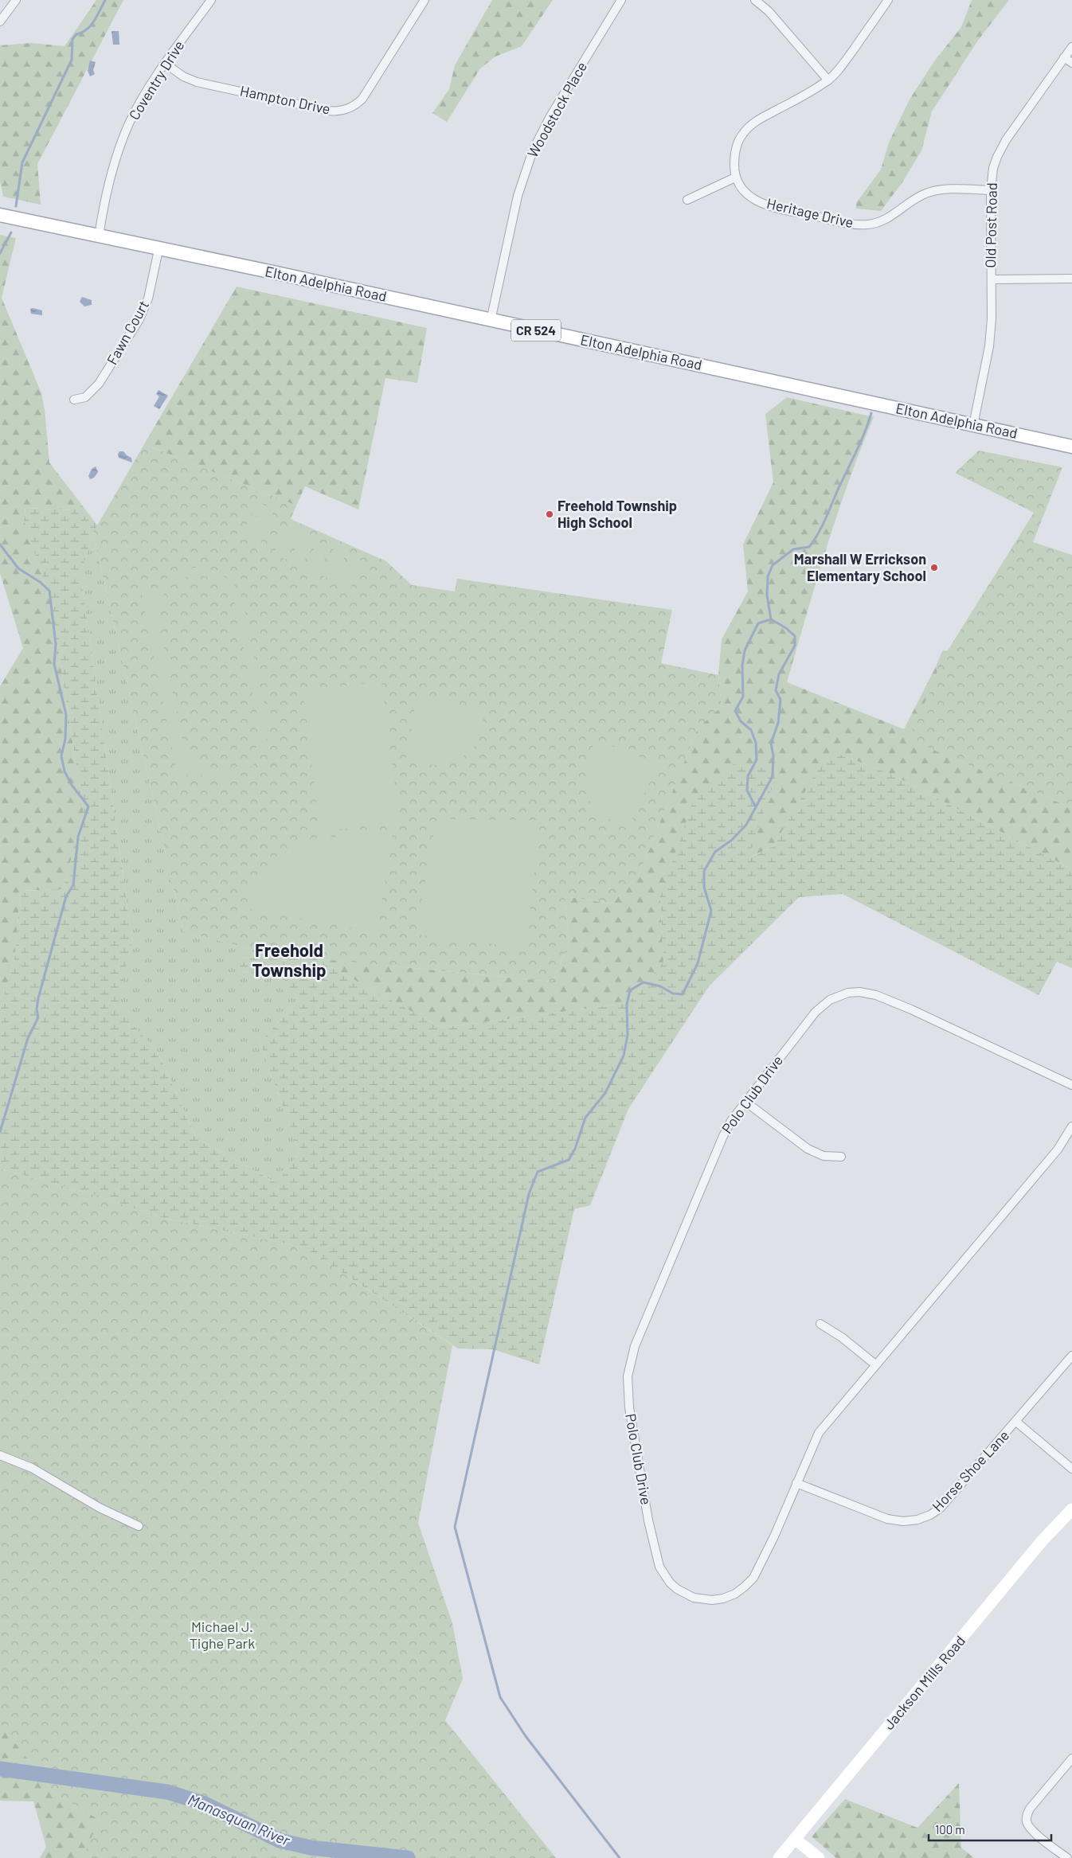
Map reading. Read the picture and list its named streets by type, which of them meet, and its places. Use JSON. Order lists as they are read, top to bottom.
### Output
{
  "streets": {
    "main road": ["Elton Adelphia Road", "CR 524", "Jackson Mills Road"],
    "street": [
      "Coventry Drive",
      "Hampton Drive",
      "Woodstock Place",
      "Heritage Drive",
      "Old Post Road",
      "Fawn Court",
      "Polo Club Drive",
      "Horse Shoe Lane"
    ]
  },
  "crossings": [
    ["Coventry Drive", "Hampton Drive"],
    ["Coventry Drive", "Elton Adelphia Road"],
    ["Woodstock Place", "Elton Adelphia Road"],
    ["Heritage Drive", "Old Post Road"],
    ["Old Post Road", "Elton Adelphia Road"],
    ["Elton Adelphia Road", "Fawn Court"],
    ["Polo Club Drive", "Horse Shoe Lane"]
  ],
  "districts": ["Freehold Township"],
  "water": ["Manasquan River"],
  "parks": ["Michael J. Tighe Park"],
  "places": ["Freehold Township High School", "Marshall W Errickson Elementary School"],
  "scale_bar": "100 m"
}
